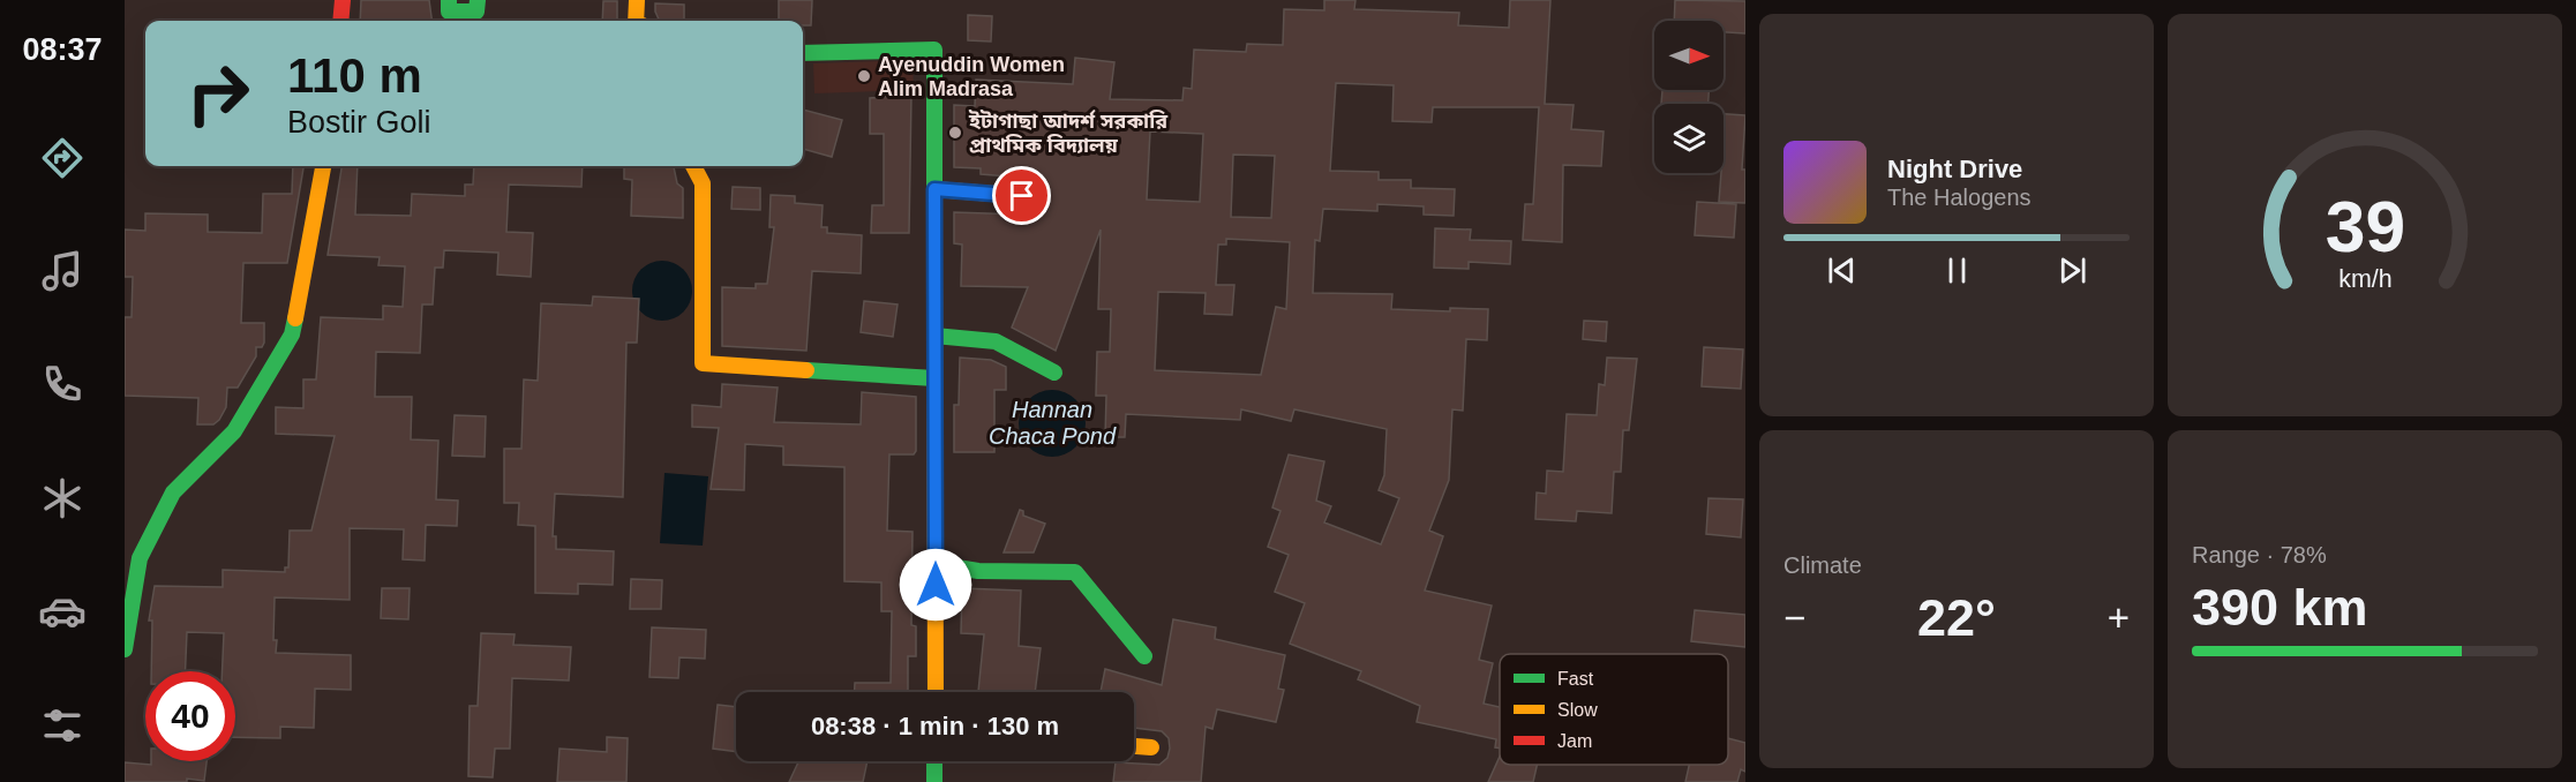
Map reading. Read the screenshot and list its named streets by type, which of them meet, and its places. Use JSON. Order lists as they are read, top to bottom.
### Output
{
  "water": ["Hannan Chaca Pond"],
  "places": ["Ayenuddin Women Alim Madrasa", "ইটাগাছা আদর্শ সরকারি প্রাথমিক বিদ্যালয়"],
  "legend": ["Fast", "Slow", "Jam"],
  "north": "right",
  "page": {
    "tabs": "08:37",
    "turn": ["110 m", "Bostir Goli"],
    "song": ["Night Drive", "The Halogens"],
    "tile": [
      "Climate",
      ["Range · 78%", "390 km"]
    ],
    "heat": ["−", "22°", "+"],
    "limit": "40",
    "trip": "08:38 · 1 min · 130 m",
    "gauge": ["39", "km/h"]
  }
}
